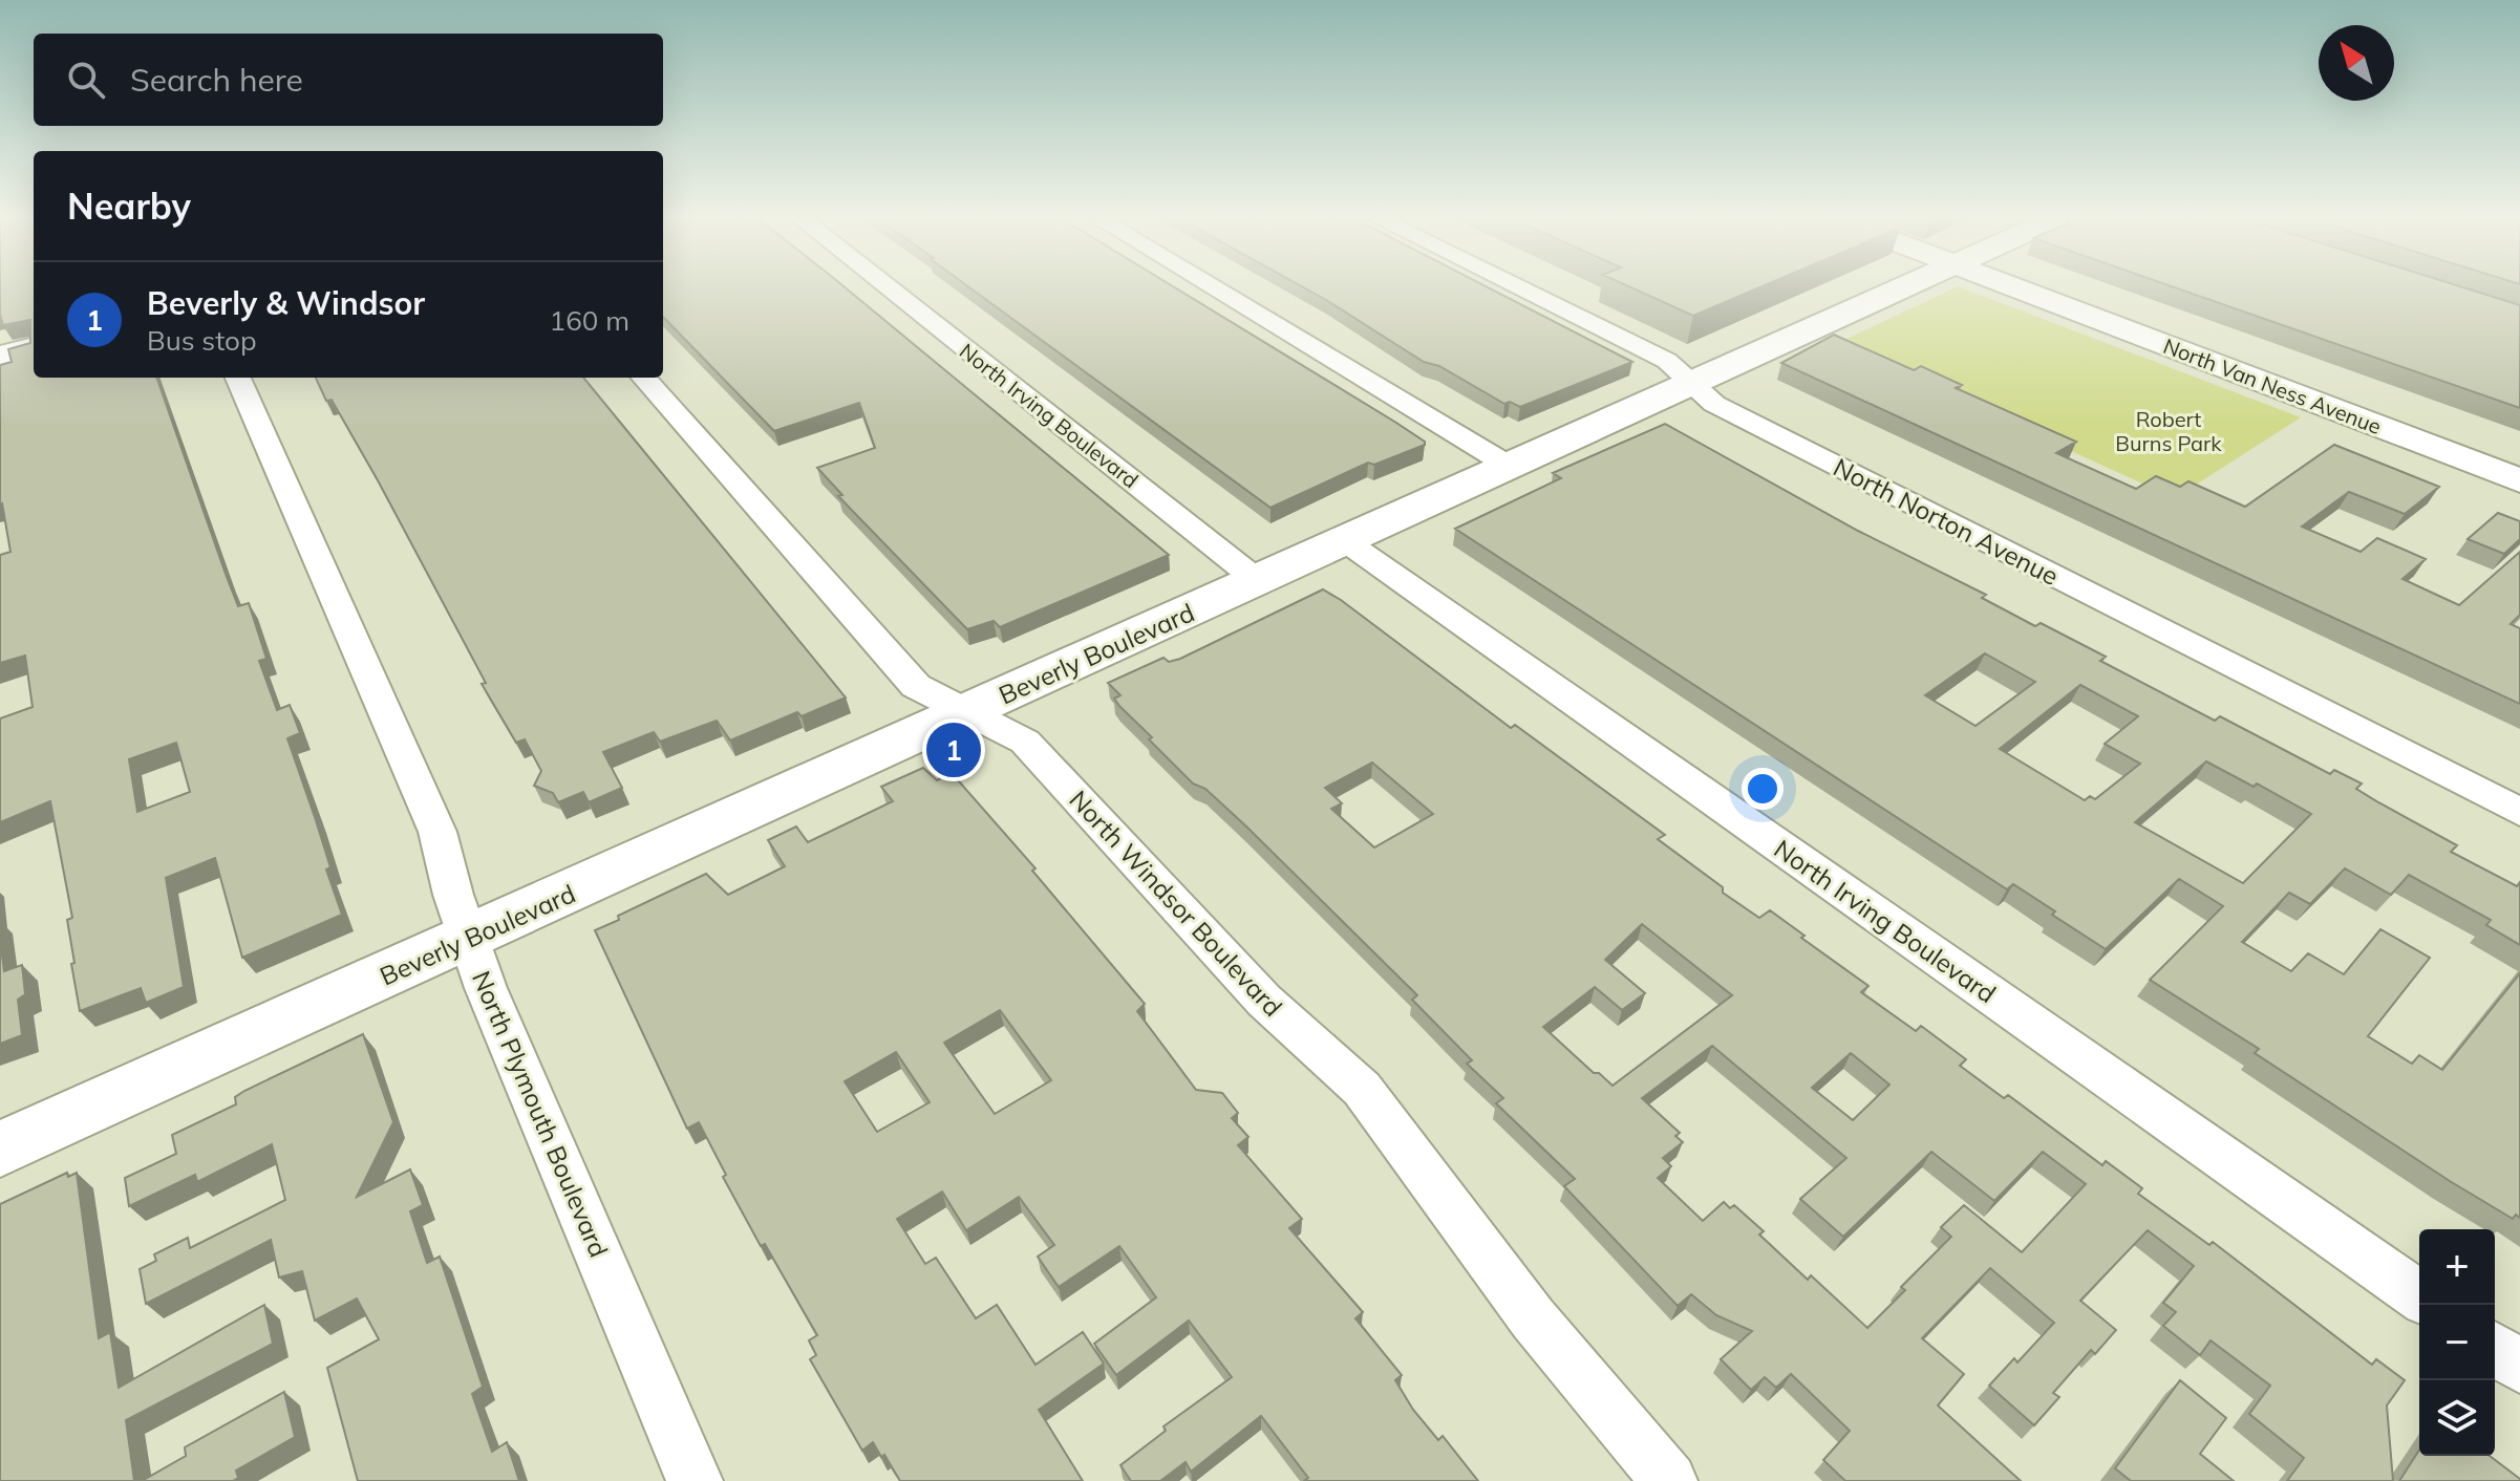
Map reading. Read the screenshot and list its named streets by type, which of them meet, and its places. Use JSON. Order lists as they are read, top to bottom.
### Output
{
  "streets": {
    "main road": ["North Van Ness Avenue", "Beverly Boulevard"],
    "street": [
      "North Irving Boulevard",
      "North Norton Avenue",
      "North Windsor Boulevard",
      "North Plymouth Boulevard"
    ]
  },
  "crossings": [
    ["North Irving Boulevard", "Beverly Boulevard"],
    ["North Norton Avenue", "Beverly Boulevard"],
    ["Beverly Boulevard", "North Windsor Boulevard"],
    ["Beverly Boulevard", "North Plymouth Boulevard"]
  ],
  "parks": ["Robert Burns Park"],
  "north": "top left",
  "page": {
    "search": "Search here",
    "heading": "Nearby",
    "list": [
      {
        "mark": "1",
        "name": "Beverly & Windsor",
        "note": "Bus stop",
        "value": "160 m"
      }
    ],
    "pins": "1",
    "map_buttons": ["+", "−"]
  }
}
